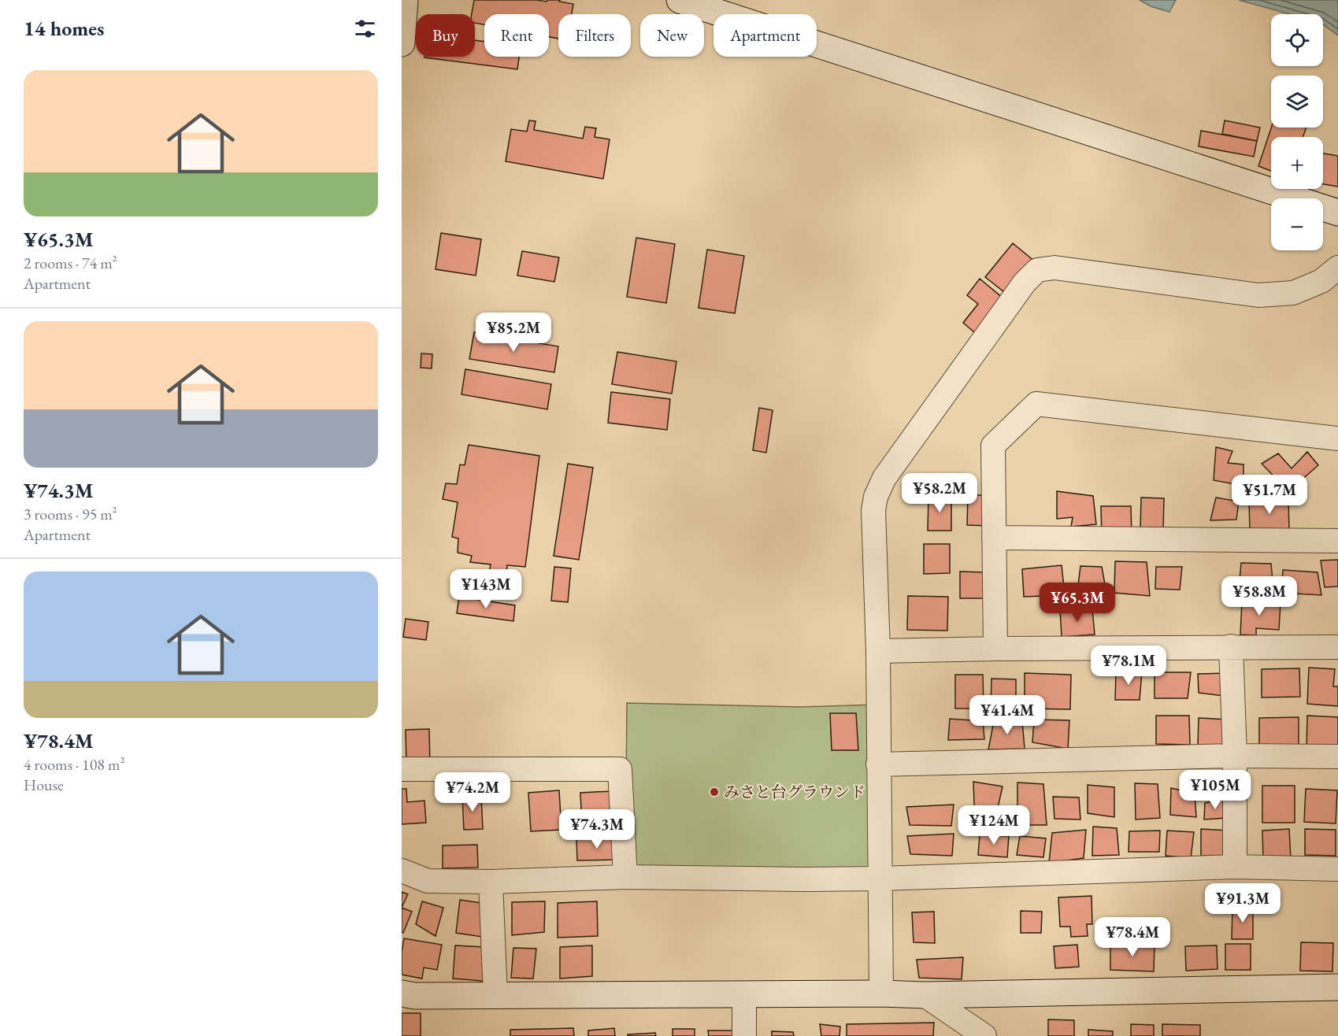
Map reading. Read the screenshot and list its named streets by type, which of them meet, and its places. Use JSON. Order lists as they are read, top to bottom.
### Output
{
  "places": ["みさと台グラウンド"],
  "page": {
    "heading": "14 homes",
    "map_buttons": ["+", "−"],
    "chip": [
      "Buy",
      "Rent",
      "Filters",
      "New",
      "Apartment"
    ],
    "list": [
      {
        "name": "¥65.3M",
        "note": "2 rooms · 74 m² · Apartment"
      },
      {
        "name": "¥74.3M",
        "note": "3 rooms · 95 m² · Apartment"
      },
      {
        "name": "¥78.4M",
        "note": "4 rooms · 108 m² · House"
      }
    ],
    "price": [
      "¥85.2M",
      "¥58.2M",
      "¥51.7M",
      "¥143M",
      "¥58.8M",
      "¥65.3M",
      "¥78.1M",
      "¥41.4M",
      "¥105M",
      "¥74.2M",
      "¥124M",
      "¥74.3M",
      "¥91.3M",
      "¥78.4M"
    ]
  }
}
